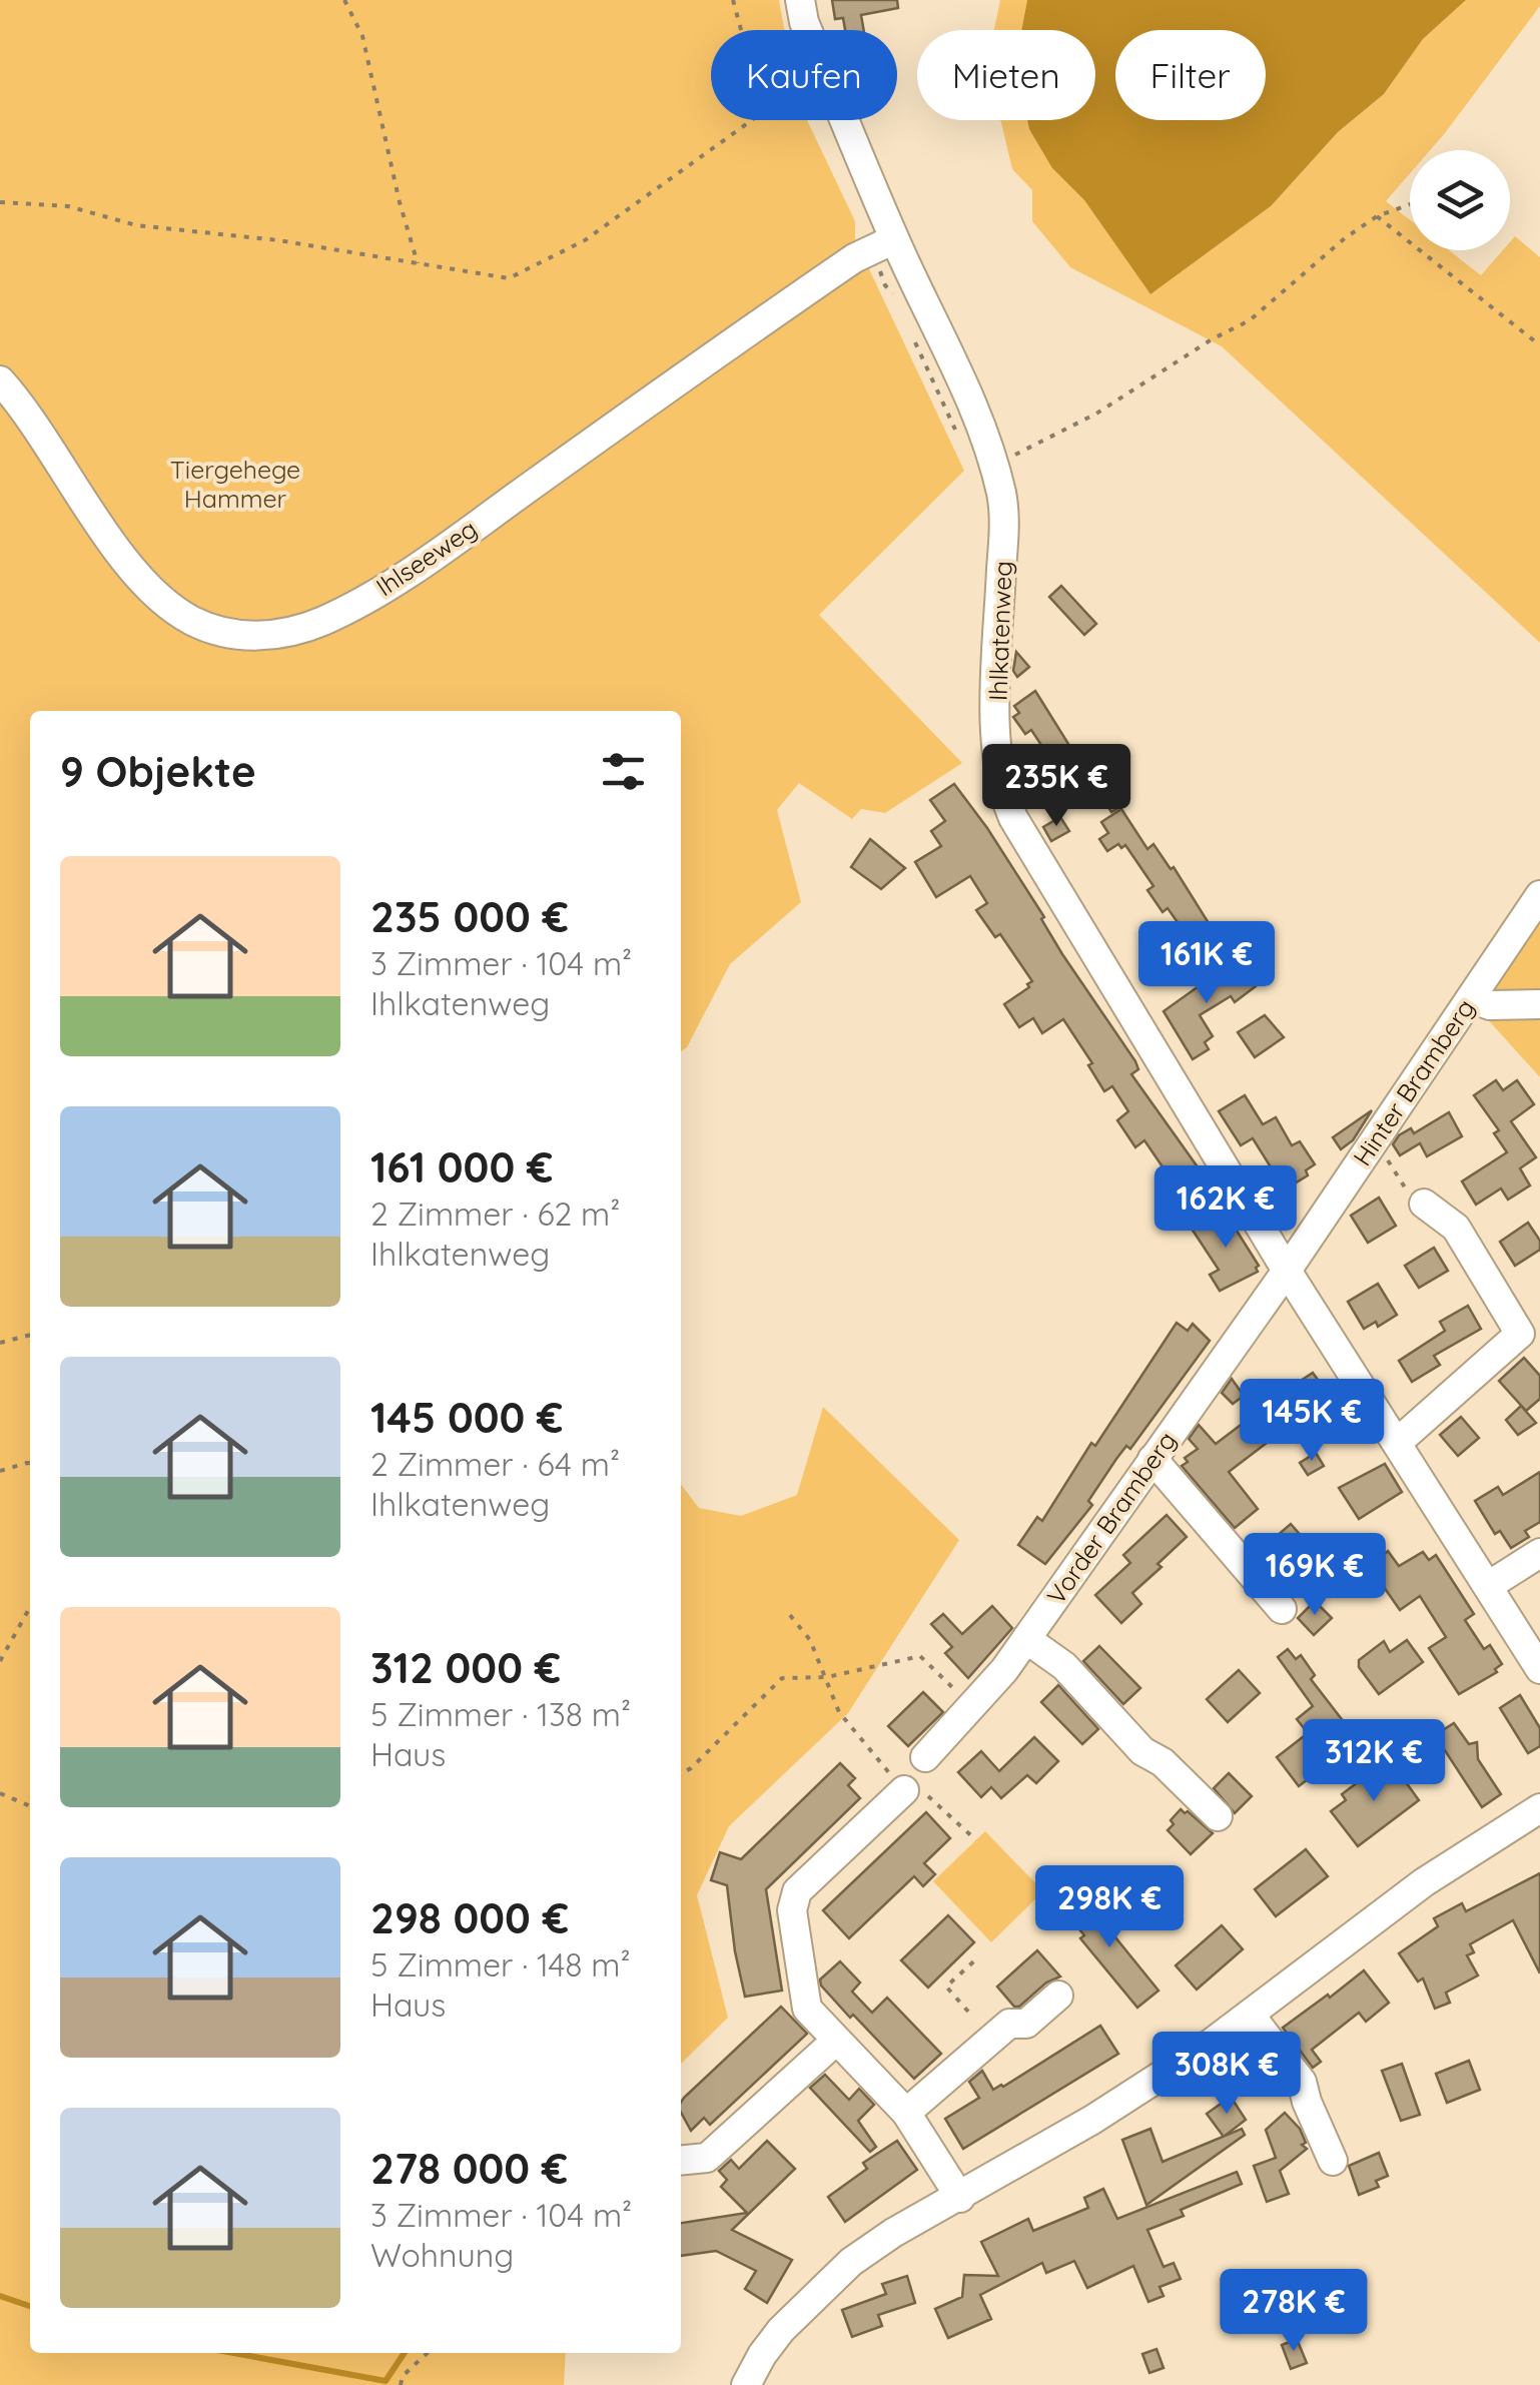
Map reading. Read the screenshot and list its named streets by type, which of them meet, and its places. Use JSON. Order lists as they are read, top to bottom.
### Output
{
  "streets": {
    "street": [
      "Ihlseeweg",
      "Ihlkatenweg",
      "Hinter Bramberg",
      "Vorder Bramberg"
    ]
  },
  "crossings": [
    ["Ihlseeweg", "Ihlkatenweg"],
    ["Ihlkatenweg", "Hinter Bramberg"],
    ["Ihlkatenweg", "Vorder Bramberg"],
    ["Hinter Bramberg", "Vorder Bramberg"]
  ],
  "parks": ["Tiergehege Hammer"],
  "page": {
    "chip": ["Kaufen", "Mieten", "Filter"],
    "heading": "9 Objekte",
    "price": [
      "235K €",
      "161K €",
      "162K €",
      "145K €",
      "169K €",
      "312K €",
      "298K €",
      "308K €",
      "278K €"
    ],
    "list": [
      {
        "name": "235 000 €",
        "note": "3 Zimmer · 104 m² · Ihlkatenweg"
      },
      {
        "name": "161 000 €",
        "note": "2 Zimmer · 62 m² · Ihlkatenweg"
      },
      {
        "name": "145 000 €",
        "note": "2 Zimmer · 64 m² · Ihlkatenweg"
      },
      {
        "name": "312 000 €",
        "note": "5 Zimmer · 138 m² · Haus"
      },
      {
        "name": "298 000 €",
        "note": "5 Zimmer · 148 m² · Haus"
      },
      {
        "name": "278 000 €",
        "note": "3 Zimmer · 104 m² · Wohnung"
      }
    ]
  }
}
